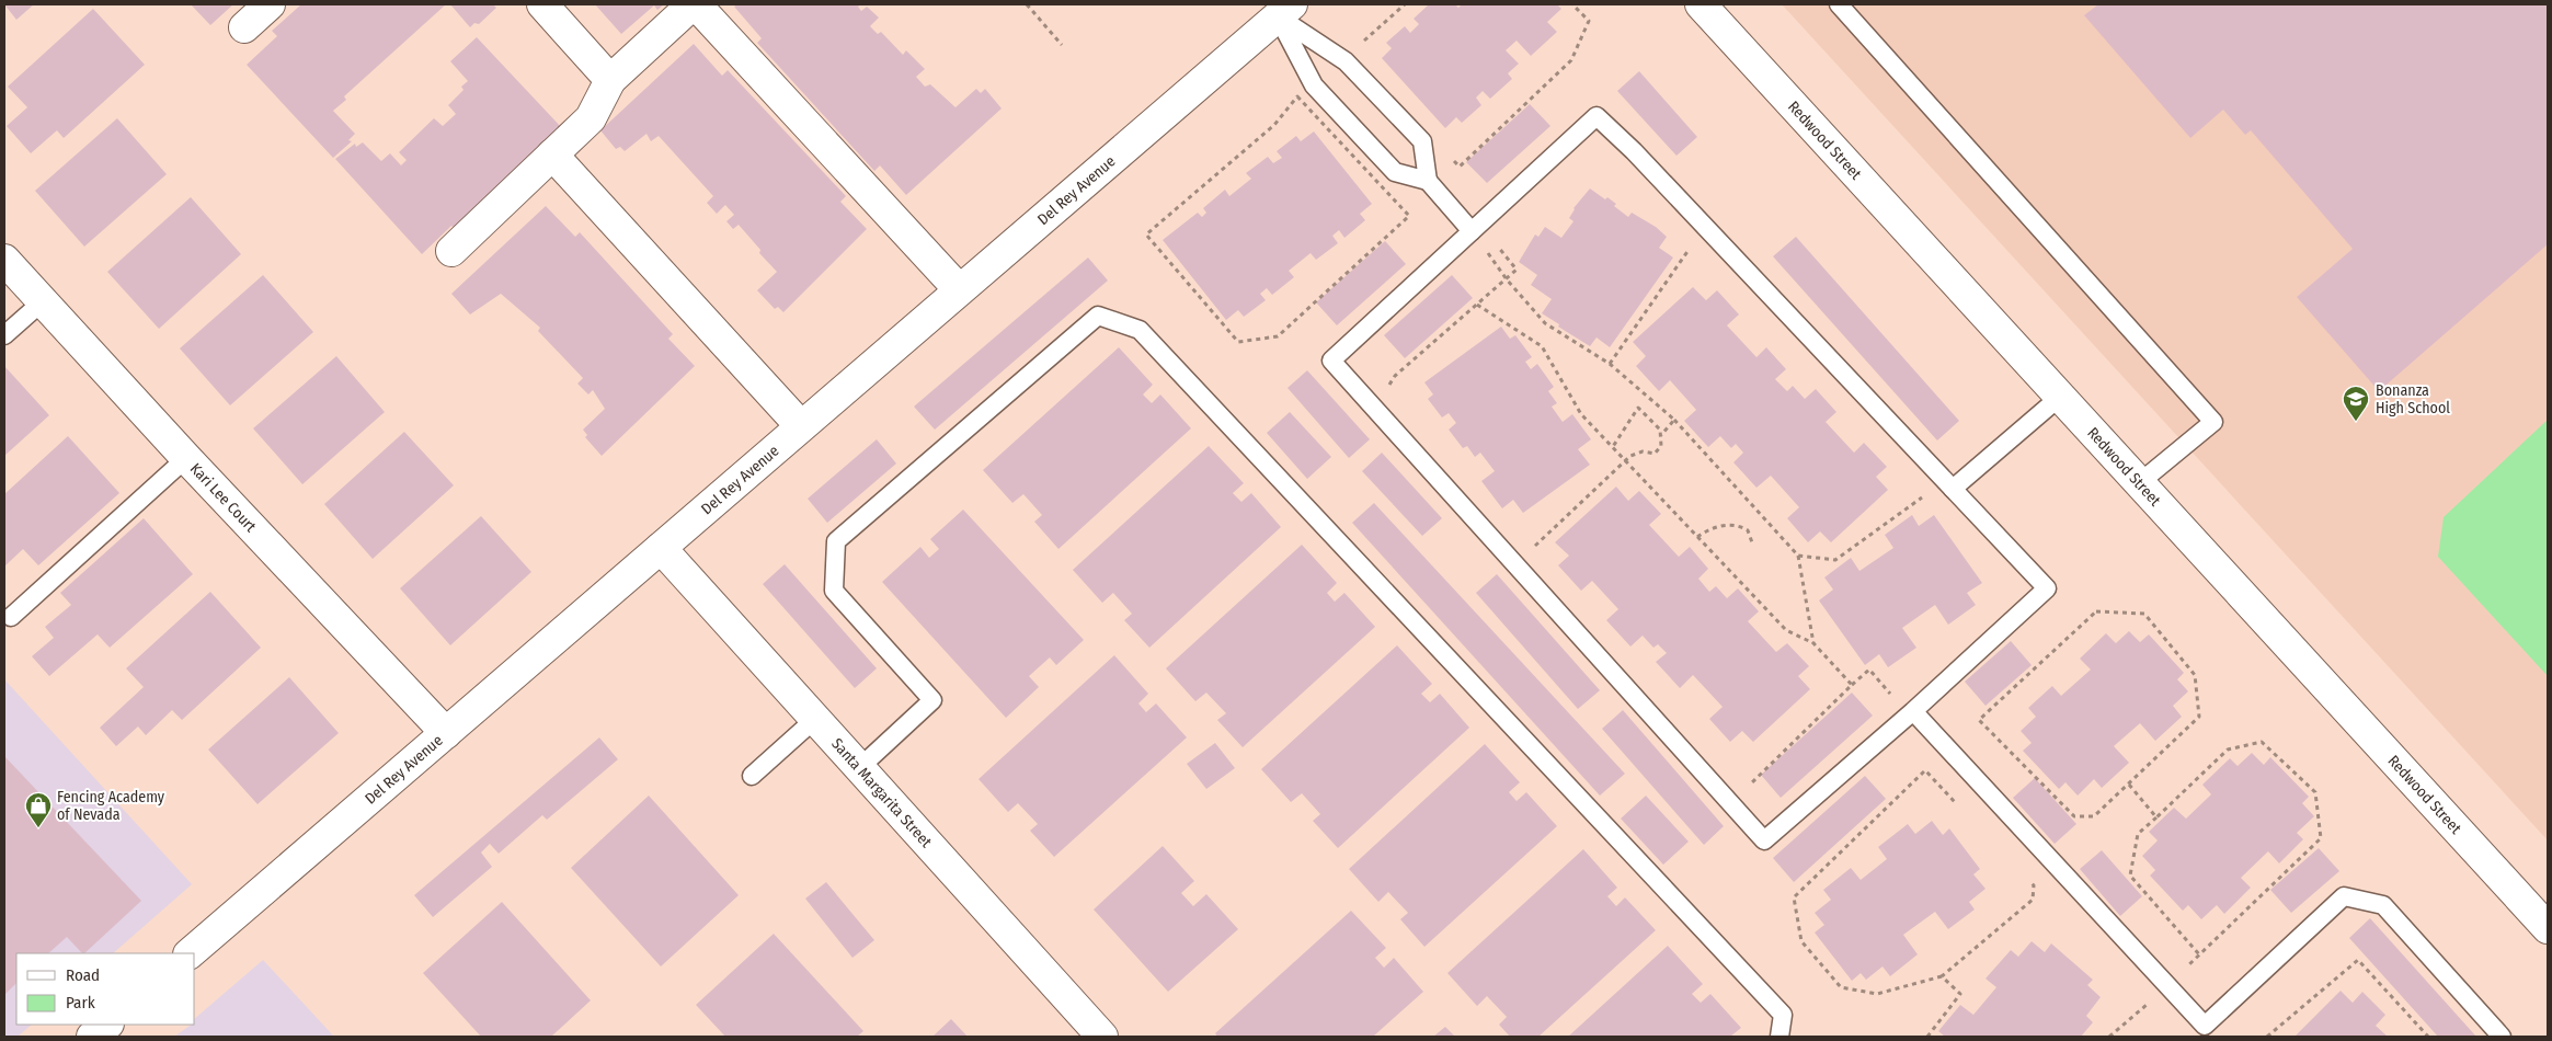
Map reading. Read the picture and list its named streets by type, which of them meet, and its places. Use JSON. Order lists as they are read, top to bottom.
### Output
{
  "streets": {
    "street": [
      "Redwood Street",
      "Del Rey Avenue",
      "Kari Lee Court",
      "Santa Margarita Street"
    ]
  },
  "crossings": [
    ["Del Rey Avenue", "Kari Lee Court"],
    ["Del Rey Avenue", "Santa Margarita Street"]
  ],
  "places": {
    "school or university": ["Bonanza High School"],
    "shop": ["Fencing Academy of Nevada"]
  },
  "legend": ["Road", "Park"]
}
